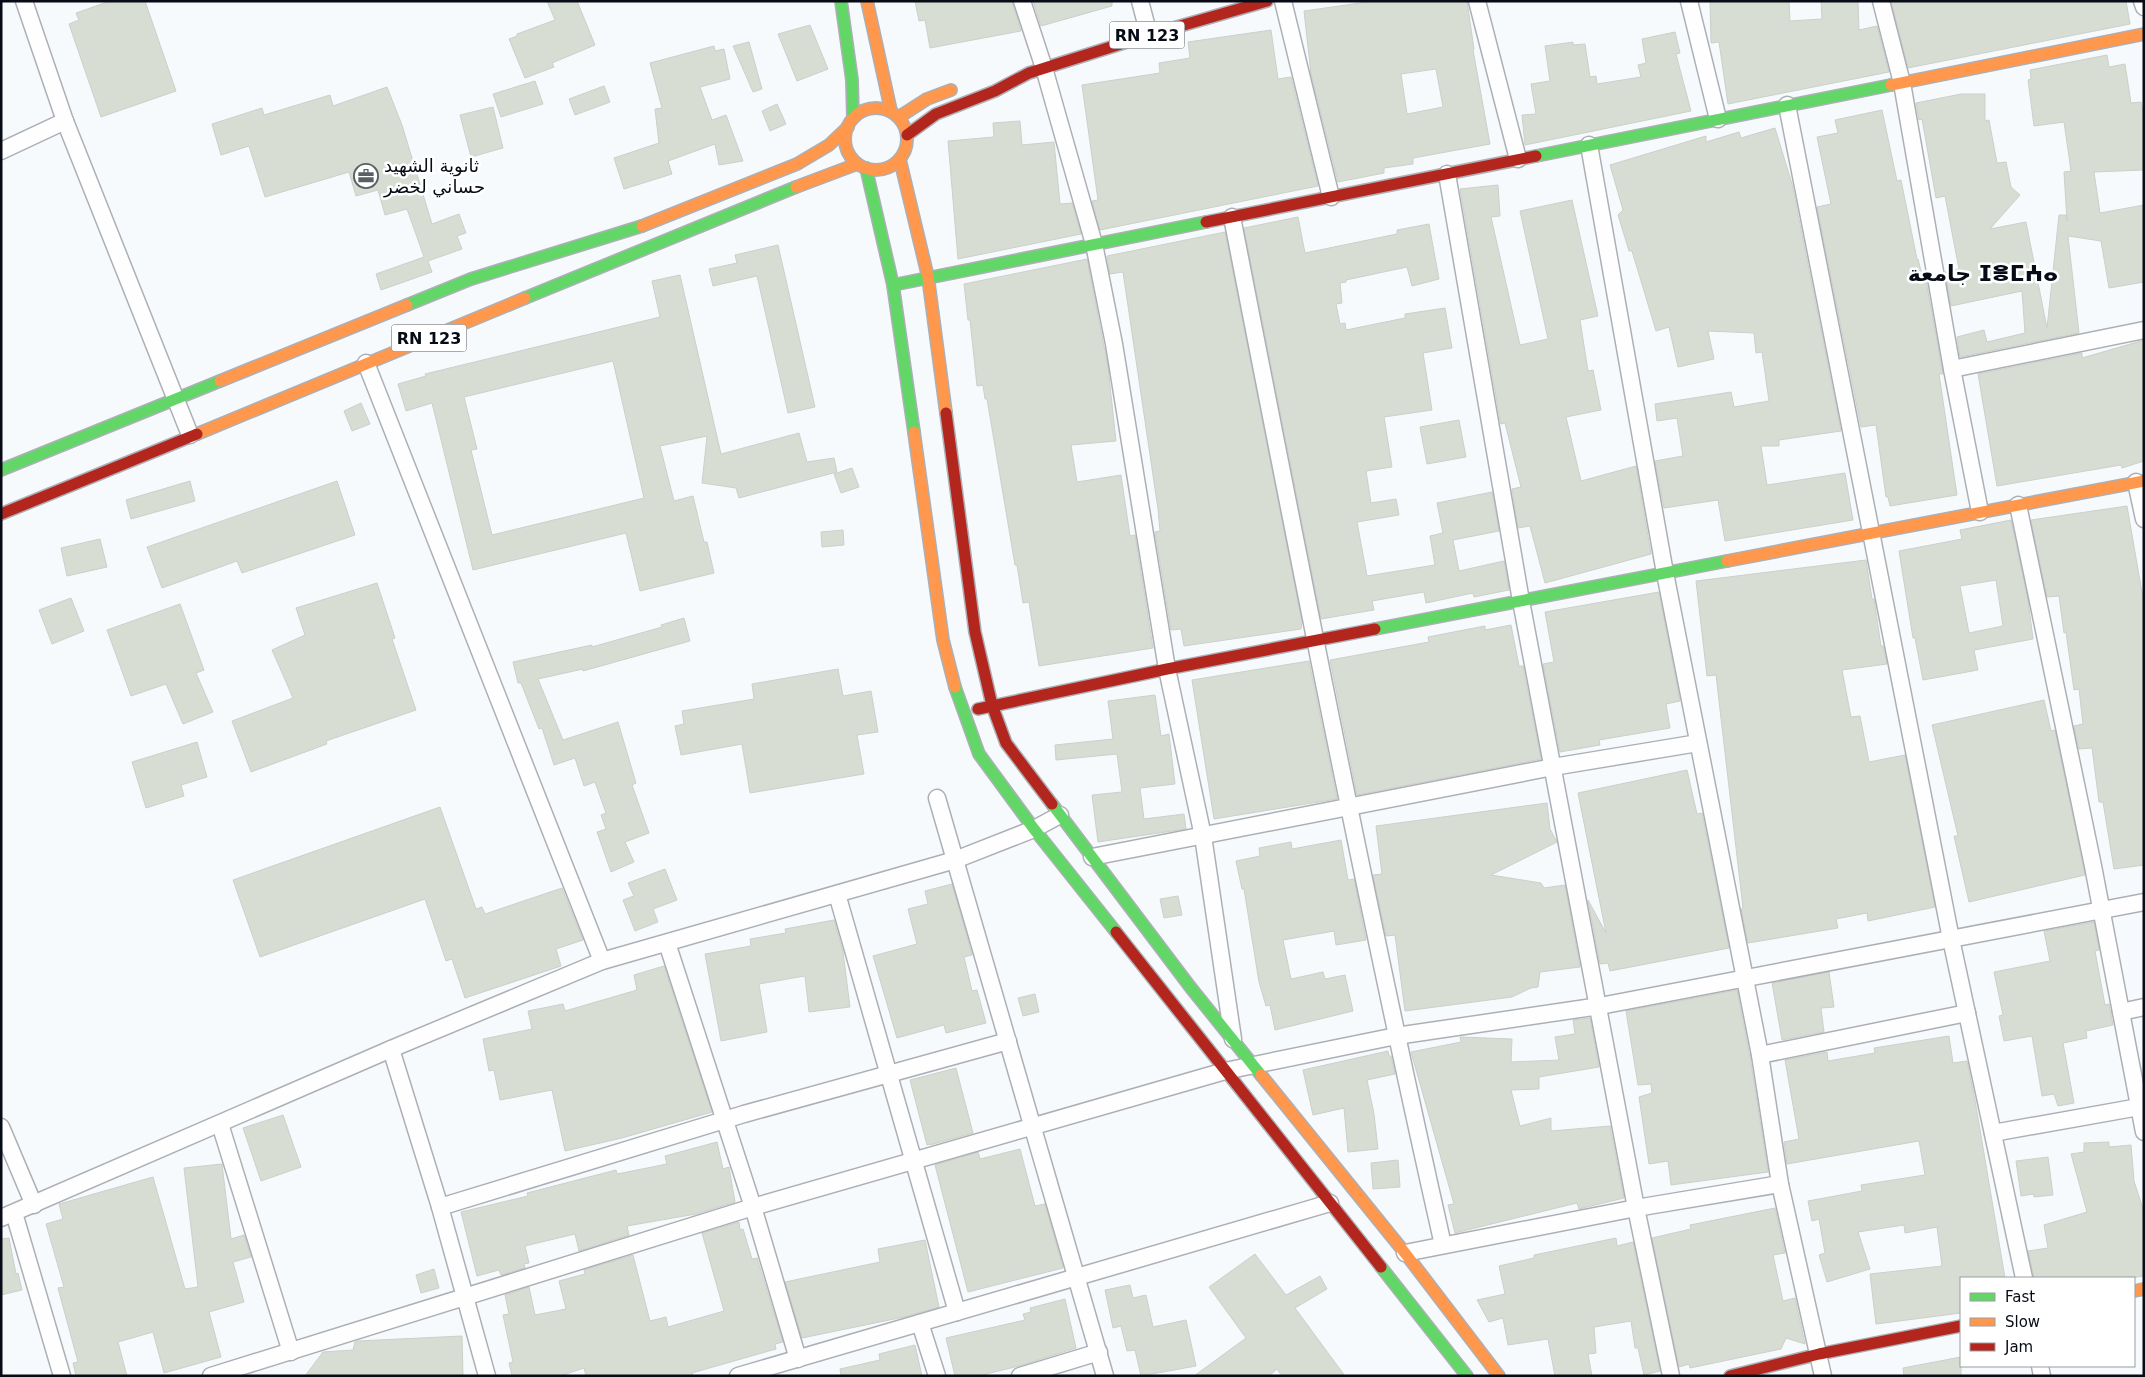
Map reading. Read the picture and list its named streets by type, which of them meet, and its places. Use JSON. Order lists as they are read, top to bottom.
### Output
{
  "streets": {
    "main road": ["RN 123"]
  },
  "districts": ["جامعة ⵊⴻⵎⵄⴰ"],
  "places": {
    "office": ["ثانوية الشهيد حساني لخضر"]
  },
  "legend": ["Fast", "Slow", "Jam"]
}
